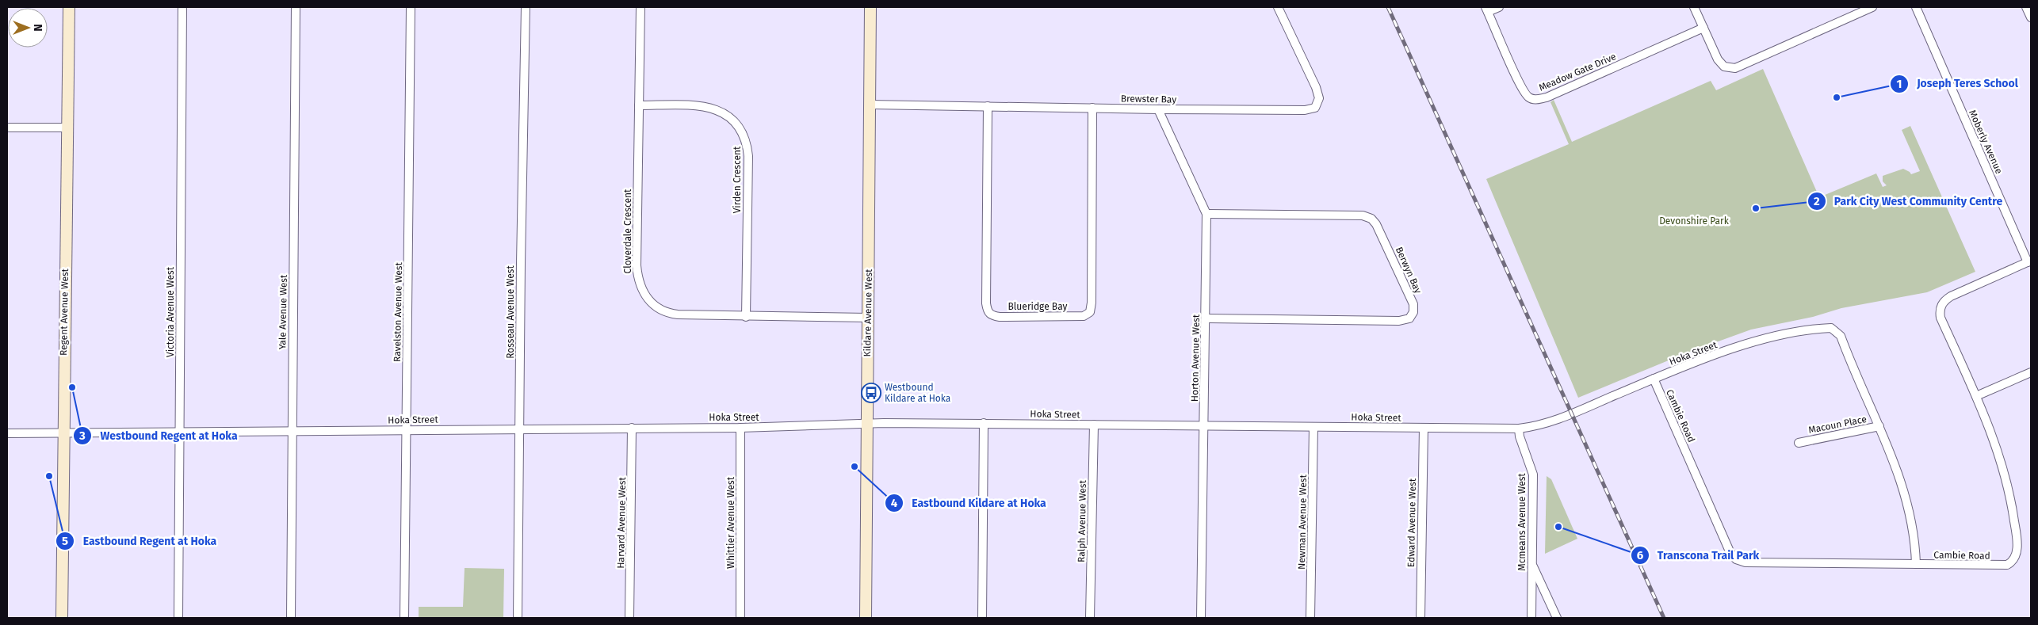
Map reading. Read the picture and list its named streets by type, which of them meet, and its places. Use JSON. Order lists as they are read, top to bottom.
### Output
{
  "streets": {
    "main road": ["Regent Avenue West", "Kildare Avenue West"],
    "street": [
      "Meadow Gate Drive",
      "Brewster Bay",
      "Moberly Avenue",
      "Virden Crescent",
      "Cloverdale Crescent",
      "Berwyn Bay",
      "Blueridge Bay",
      "Victoria Avenue West",
      "Yale Avenue West",
      "Ravelston Avenue West",
      "Rosseau Avenue West",
      "Hoka Street",
      "Horton Avenue West",
      "Cambie Road",
      "Macoun Place",
      "Ralph Avenue West",
      "Newman Avenue West",
      "Mcmeans Avenue West",
      "Harvard Avenue West",
      "Whittier Avenue West",
      "Edward Avenue West"
    ]
  },
  "crossings": [
    ["Brewster Bay", "Blueridge Bay"],
    ["Brewster Bay", "Kildare Avenue West"],
    ["Brewster Bay", "Horton Avenue West"],
    ["Moberly Avenue", "Cambie Road"],
    ["Virden Crescent", "Cloverdale Crescent"],
    ["Cloverdale Crescent", "Kildare Avenue West"],
    ["Berwyn Bay", "Horton Avenue West"],
    ["Regent Avenue West", "Hoka Street"],
    ["Victoria Avenue West", "Hoka Street"],
    ["Yale Avenue West", "Hoka Street"],
    ["Ravelston Avenue West", "Hoka Street"],
    ["Rosseau Avenue West", "Hoka Street"],
    ["Kildare Avenue West", "Hoka Street"],
    ["Hoka Street", "Horton Avenue West"],
    ["Hoka Street", "Cambie Road"],
    ["Hoka Street", "Macoun Place"],
    ["Hoka Street", "Ralph Avenue West"],
    ["Hoka Street", "Newman Avenue West"],
    ["Hoka Street", "Mcmeans Avenue West"],
    ["Hoka Street", "Harvard Avenue West"],
    ["Hoka Street", "Whittier Avenue West"],
    ["Hoka Street", "Edward Avenue West"]
  ],
  "parks": ["Devonshire Park"],
  "places": {
    "other": [
      "Joseph Teres School",
      "Park City West Community Centre",
      "Westbound Regent at Hoka",
      "Eastbound Kildare at Hoka",
      "Eastbound Regent at Hoka",
      "Transcona Trail Park"
    ],
    "bus stop": ["Westbound Kildare at Hoka"]
  },
  "north": "right"
}
